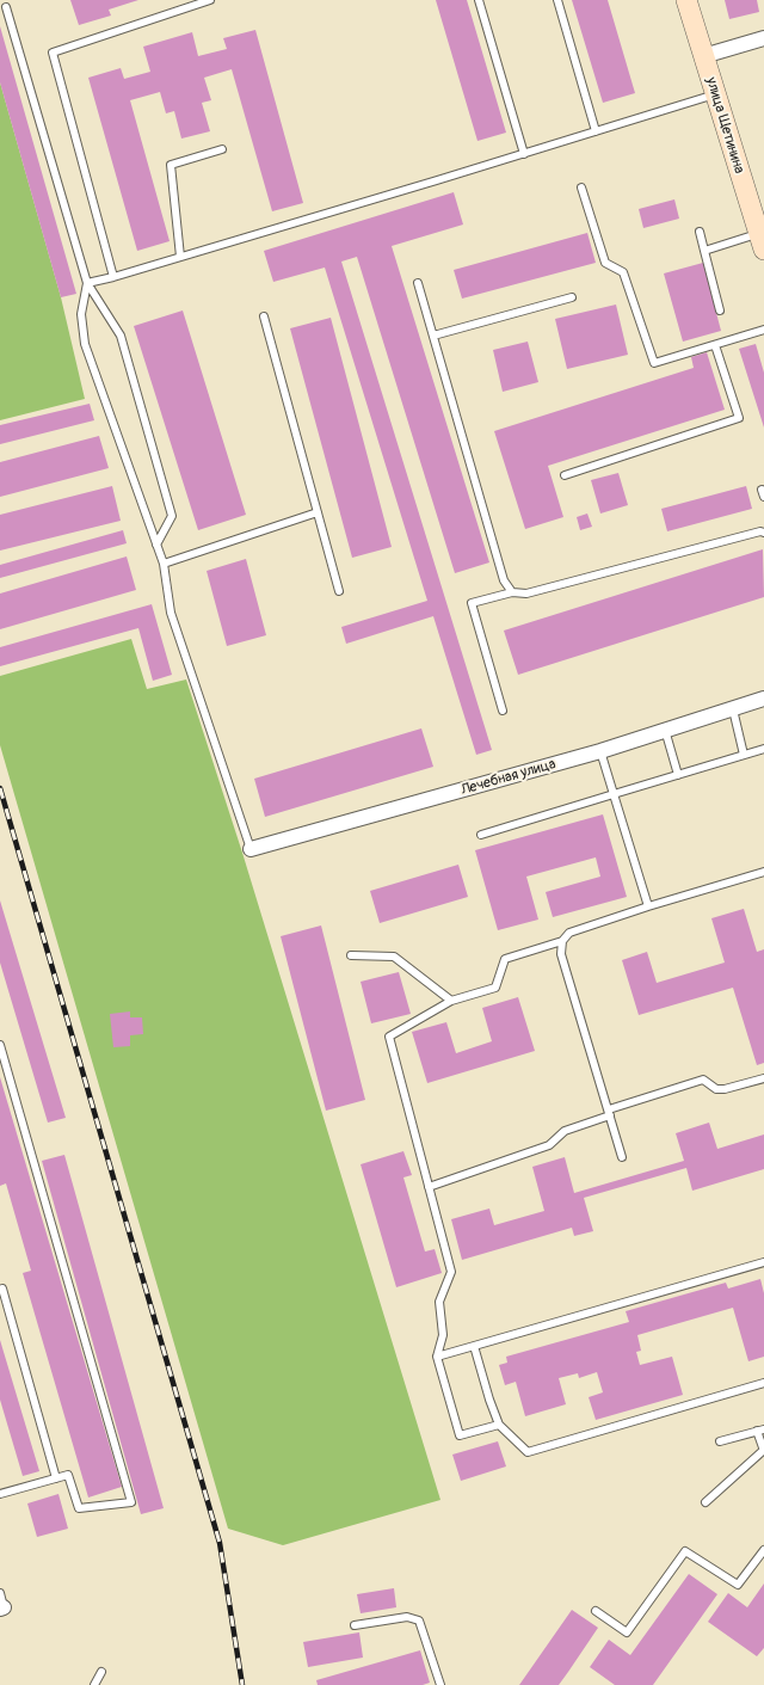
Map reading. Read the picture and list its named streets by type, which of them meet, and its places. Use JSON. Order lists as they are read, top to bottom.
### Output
{
  "streets": {
    "street": ["улица Щетинина", "Лечебная улица"]
  }
}
